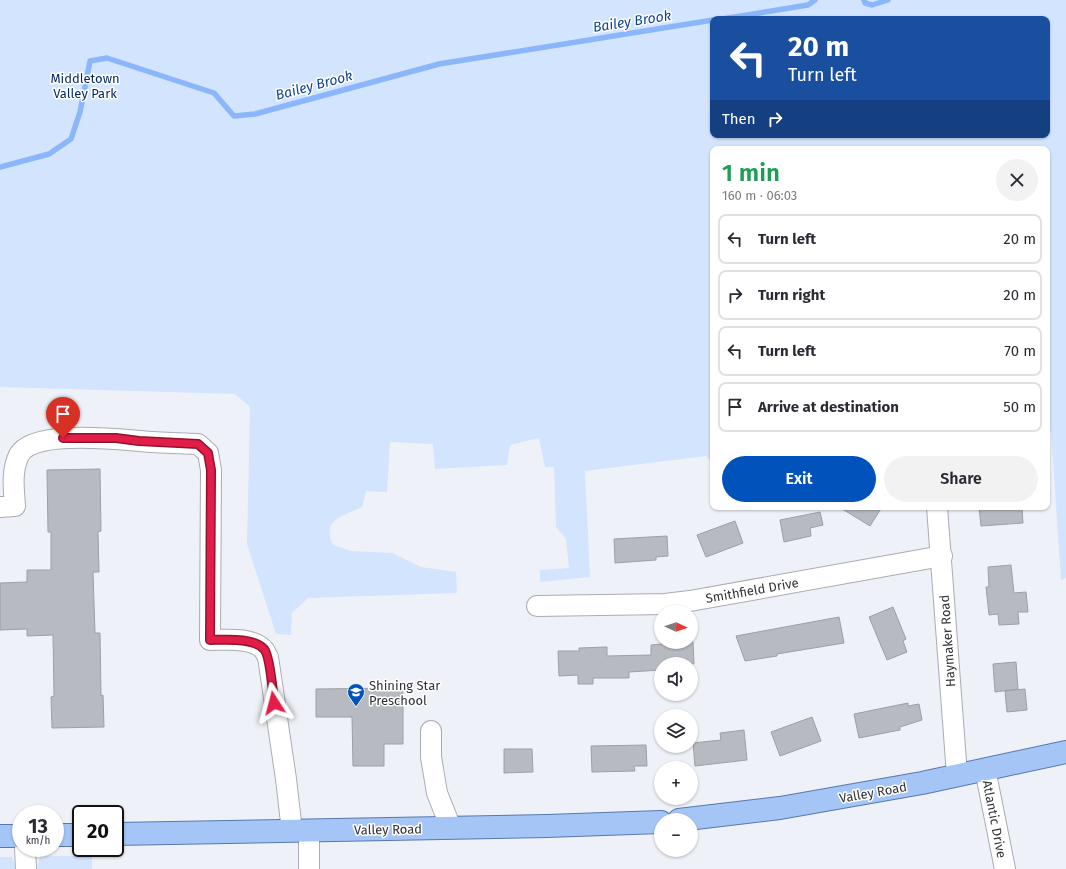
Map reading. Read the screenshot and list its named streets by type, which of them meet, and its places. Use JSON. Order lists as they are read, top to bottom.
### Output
{
  "streets": {
    "main road": ["Valley Road"],
    "street": ["Smithfield Drive", "Haymaker Road", "Atlantic Drive"]
  },
  "crossings": [
    ["Smithfield Drive", "Haymaker Road"],
    ["Haymaker Road", "Valley Road"],
    ["Valley Road", "Atlantic Drive"]
  ],
  "water": ["Bailey Brook"],
  "parks": ["Middletown Valley Park"],
  "places": {
    "school or university": ["Shining Star Preschool"]
  },
  "north": "right",
  "page": {
    "turn": ["20 m", "Turn left"],
    "then": "Then",
    "heading": ["1 min", "160 m · 06:03"],
    "list": [
      {
        "name": "Turn left",
        "value": "20 m"
      },
      {
        "name": "Turn right",
        "value": "20 m"
      },
      {
        "name": "Turn left",
        "value": "70 m"
      },
      {
        "name": "Arrive at destination",
        "value": "50 m"
      }
    ],
    "buttons": ["Exit", "Share"],
    "map_buttons": ["+", "−"],
    "speed": "13 km/h",
    "limit": "20"
  }
}
